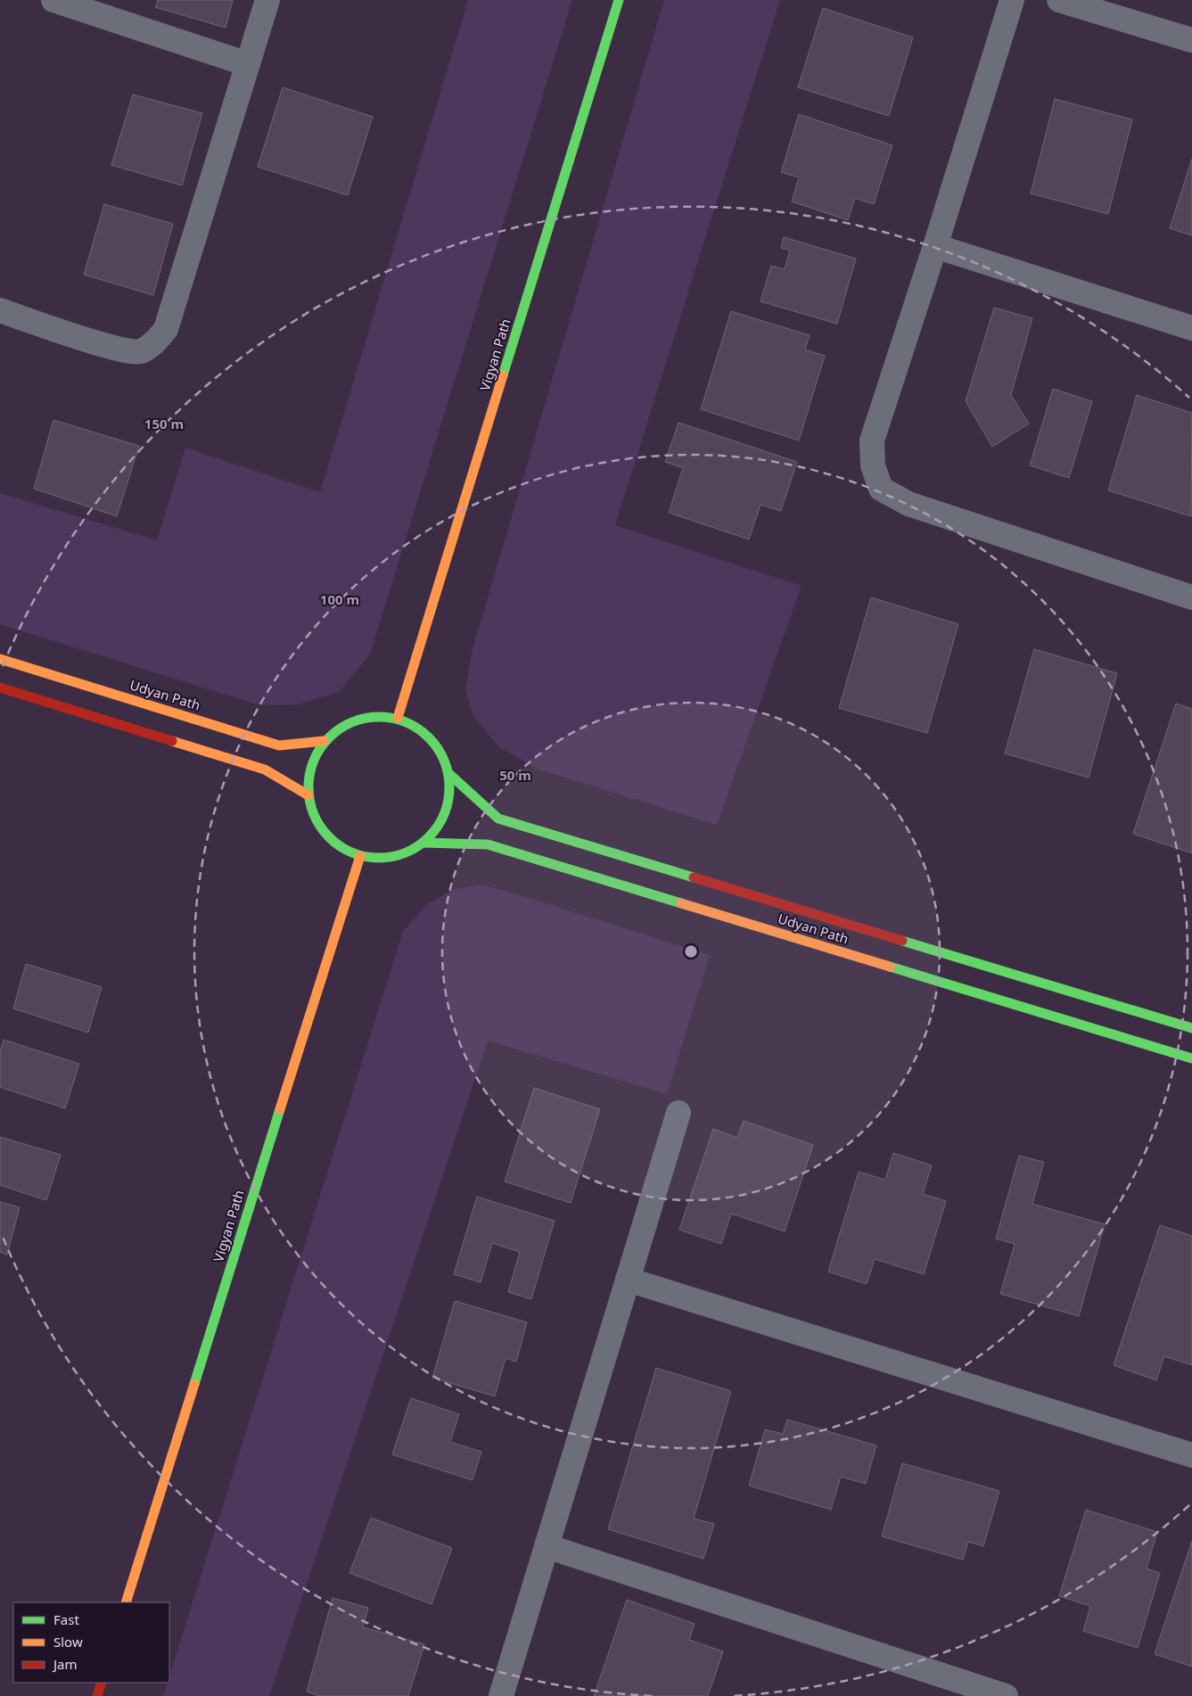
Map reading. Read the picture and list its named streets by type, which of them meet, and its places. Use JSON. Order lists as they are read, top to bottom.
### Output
{
  "streets": {
    "main road": ["Vigyan Path", "Udyan Path"]
  },
  "crossings": [
    ["Vigyan Path", "Udyan Path"]
  ],
  "legend": ["Fast", "Slow", "Jam"],
  "rings": ["150 m", "100 m", "50 m"]
}
